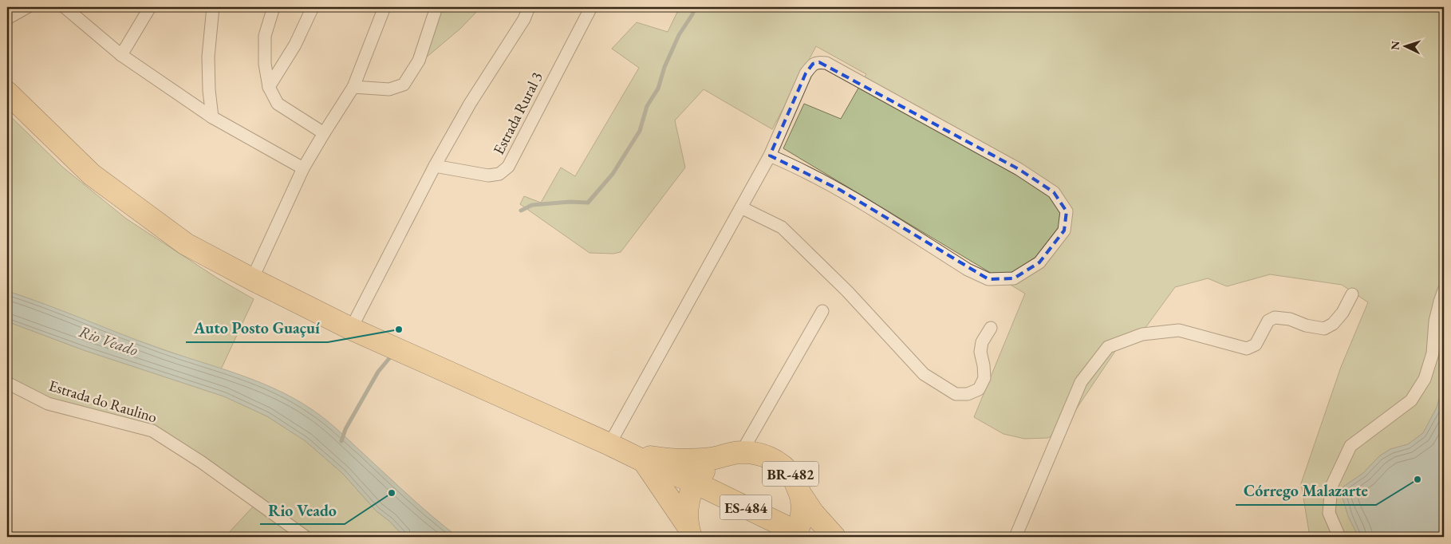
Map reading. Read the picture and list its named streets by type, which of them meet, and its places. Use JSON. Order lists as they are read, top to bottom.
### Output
{
  "streets": {
    "highway": ["BR-482", "ES-484"],
    "street": ["Estrada Rural 3", "Estrada do Raulino"]
  },
  "crossings": [
    ["BR-482", "ES-484"]
  ],
  "water": ["Rio Veado"],
  "places": ["Auto Posto Guaçuí", "Córrego Malazarte", "Rio Veado"],
  "north": "left"
}
